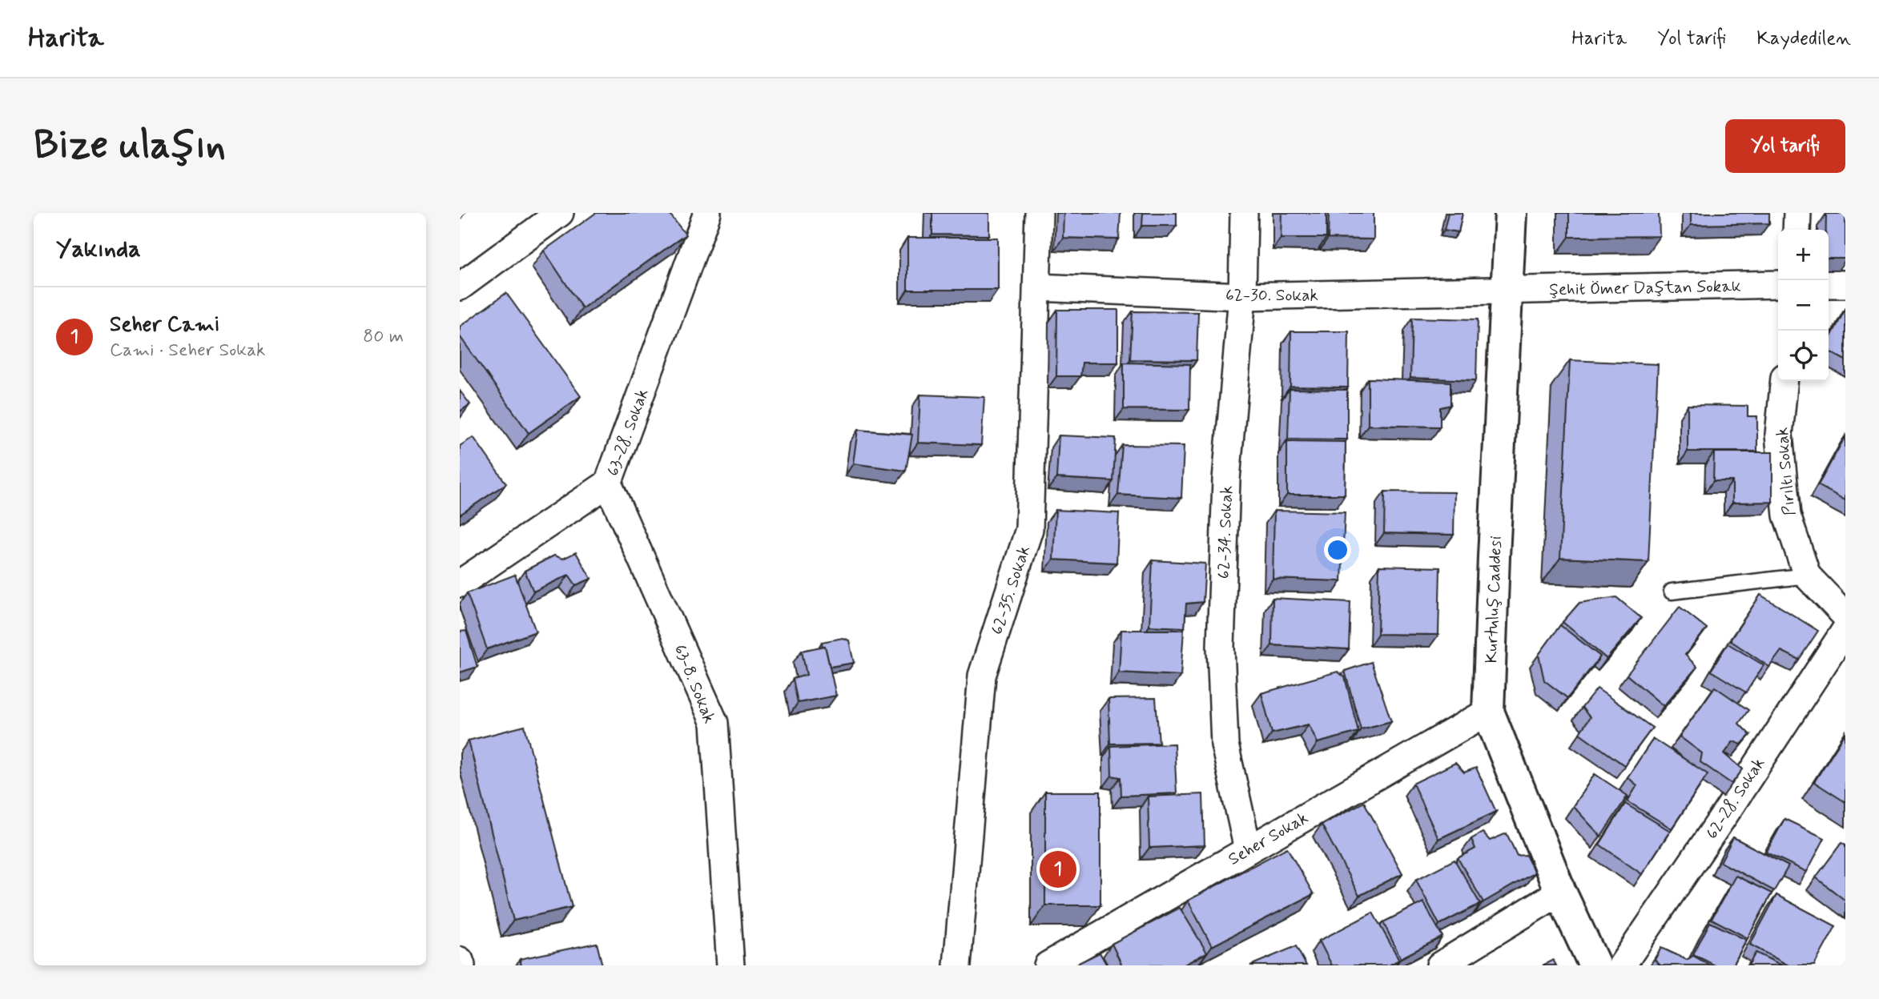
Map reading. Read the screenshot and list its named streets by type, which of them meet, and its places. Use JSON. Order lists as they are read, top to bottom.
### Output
{
  "streets": {
    "street": [
      "Şehit Ömer Daştan Sokak",
      "62-30. Sokak",
      "63-28. Sokak",
      "Pırıltı Sokak",
      "62-34. Sokak",
      "62-35. Sokak",
      "Kurtuluş Caddesi",
      "63-8. Sokak",
      "62-28. Sokak",
      "Seher Sokak"
    ]
  },
  "crossings": [
    ["Şehit Ömer Daştan Sokak", "62-30. Sokak"],
    ["Şehit Ömer Daştan Sokak", "Kurtuluş Caddesi"],
    ["62-30. Sokak", "62-34. Sokak"],
    ["62-30. Sokak", "62-35. Sokak"],
    ["62-30. Sokak", "Kurtuluş Caddesi"],
    ["63-28. Sokak", "63-8. Sokak"],
    ["62-34. Sokak", "Seher Sokak"],
    ["Kurtuluş Caddesi", "Seher Sokak"]
  ],
  "page": {
    "header": "Harita",
    "nav": ["Harita", "Yol tarifi", "Kaydedilen"],
    "buttons": "Yol tarifi",
    "title": "Bize ulaşın",
    "heading": "Yakında",
    "map_buttons": ["+", "−"],
    "list": [
      {
        "mark": "1",
        "name": "Seher Cami",
        "note": "Cami · Seher Sokak",
        "value": "80 m"
      }
    ],
    "pins": "1"
  }
}
